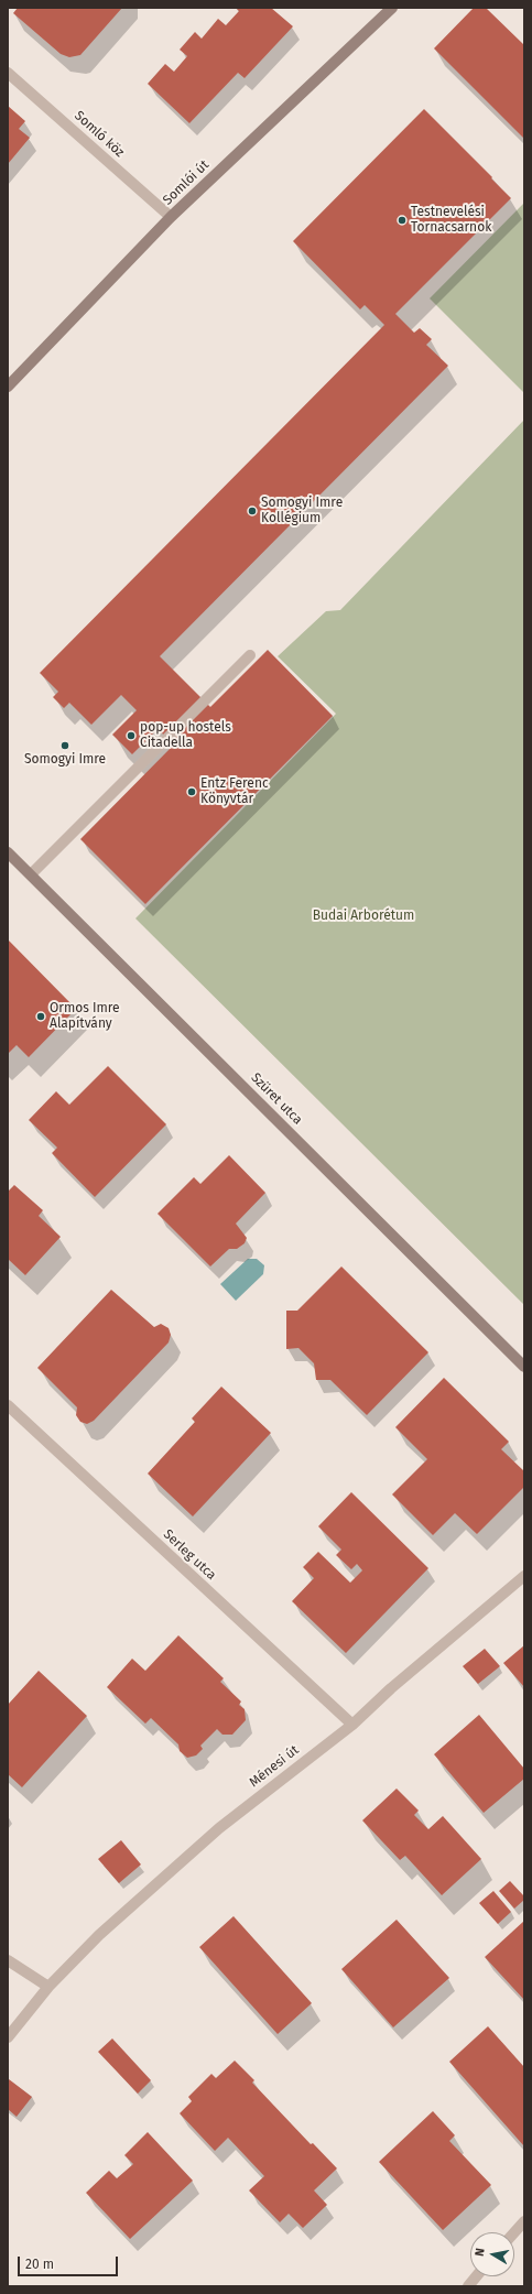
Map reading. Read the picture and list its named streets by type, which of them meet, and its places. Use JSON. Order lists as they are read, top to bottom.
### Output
{
  "streets": {
    "street": [
      "Somló köz",
      "Somlói út",
      "Szüret utca",
      "Serleg utca",
      "Ménesi út"
    ]
  },
  "crossings": [
    ["Somló köz", "Somlói út"],
    ["Serleg utca", "Ménesi út"]
  ],
  "parks": ["Budai Arborétum"],
  "places": [
    "Testnevelési Tornacsarnok",
    "Somogyi Imre Kollégium",
    "pop-up hostels Citadella",
    "Somogyi Imre",
    "Entz Ferenc Könyvtár",
    "Ormos Imre Alapítvány"
  ],
  "scale_bar": "20 m",
  "north": "left"
}
